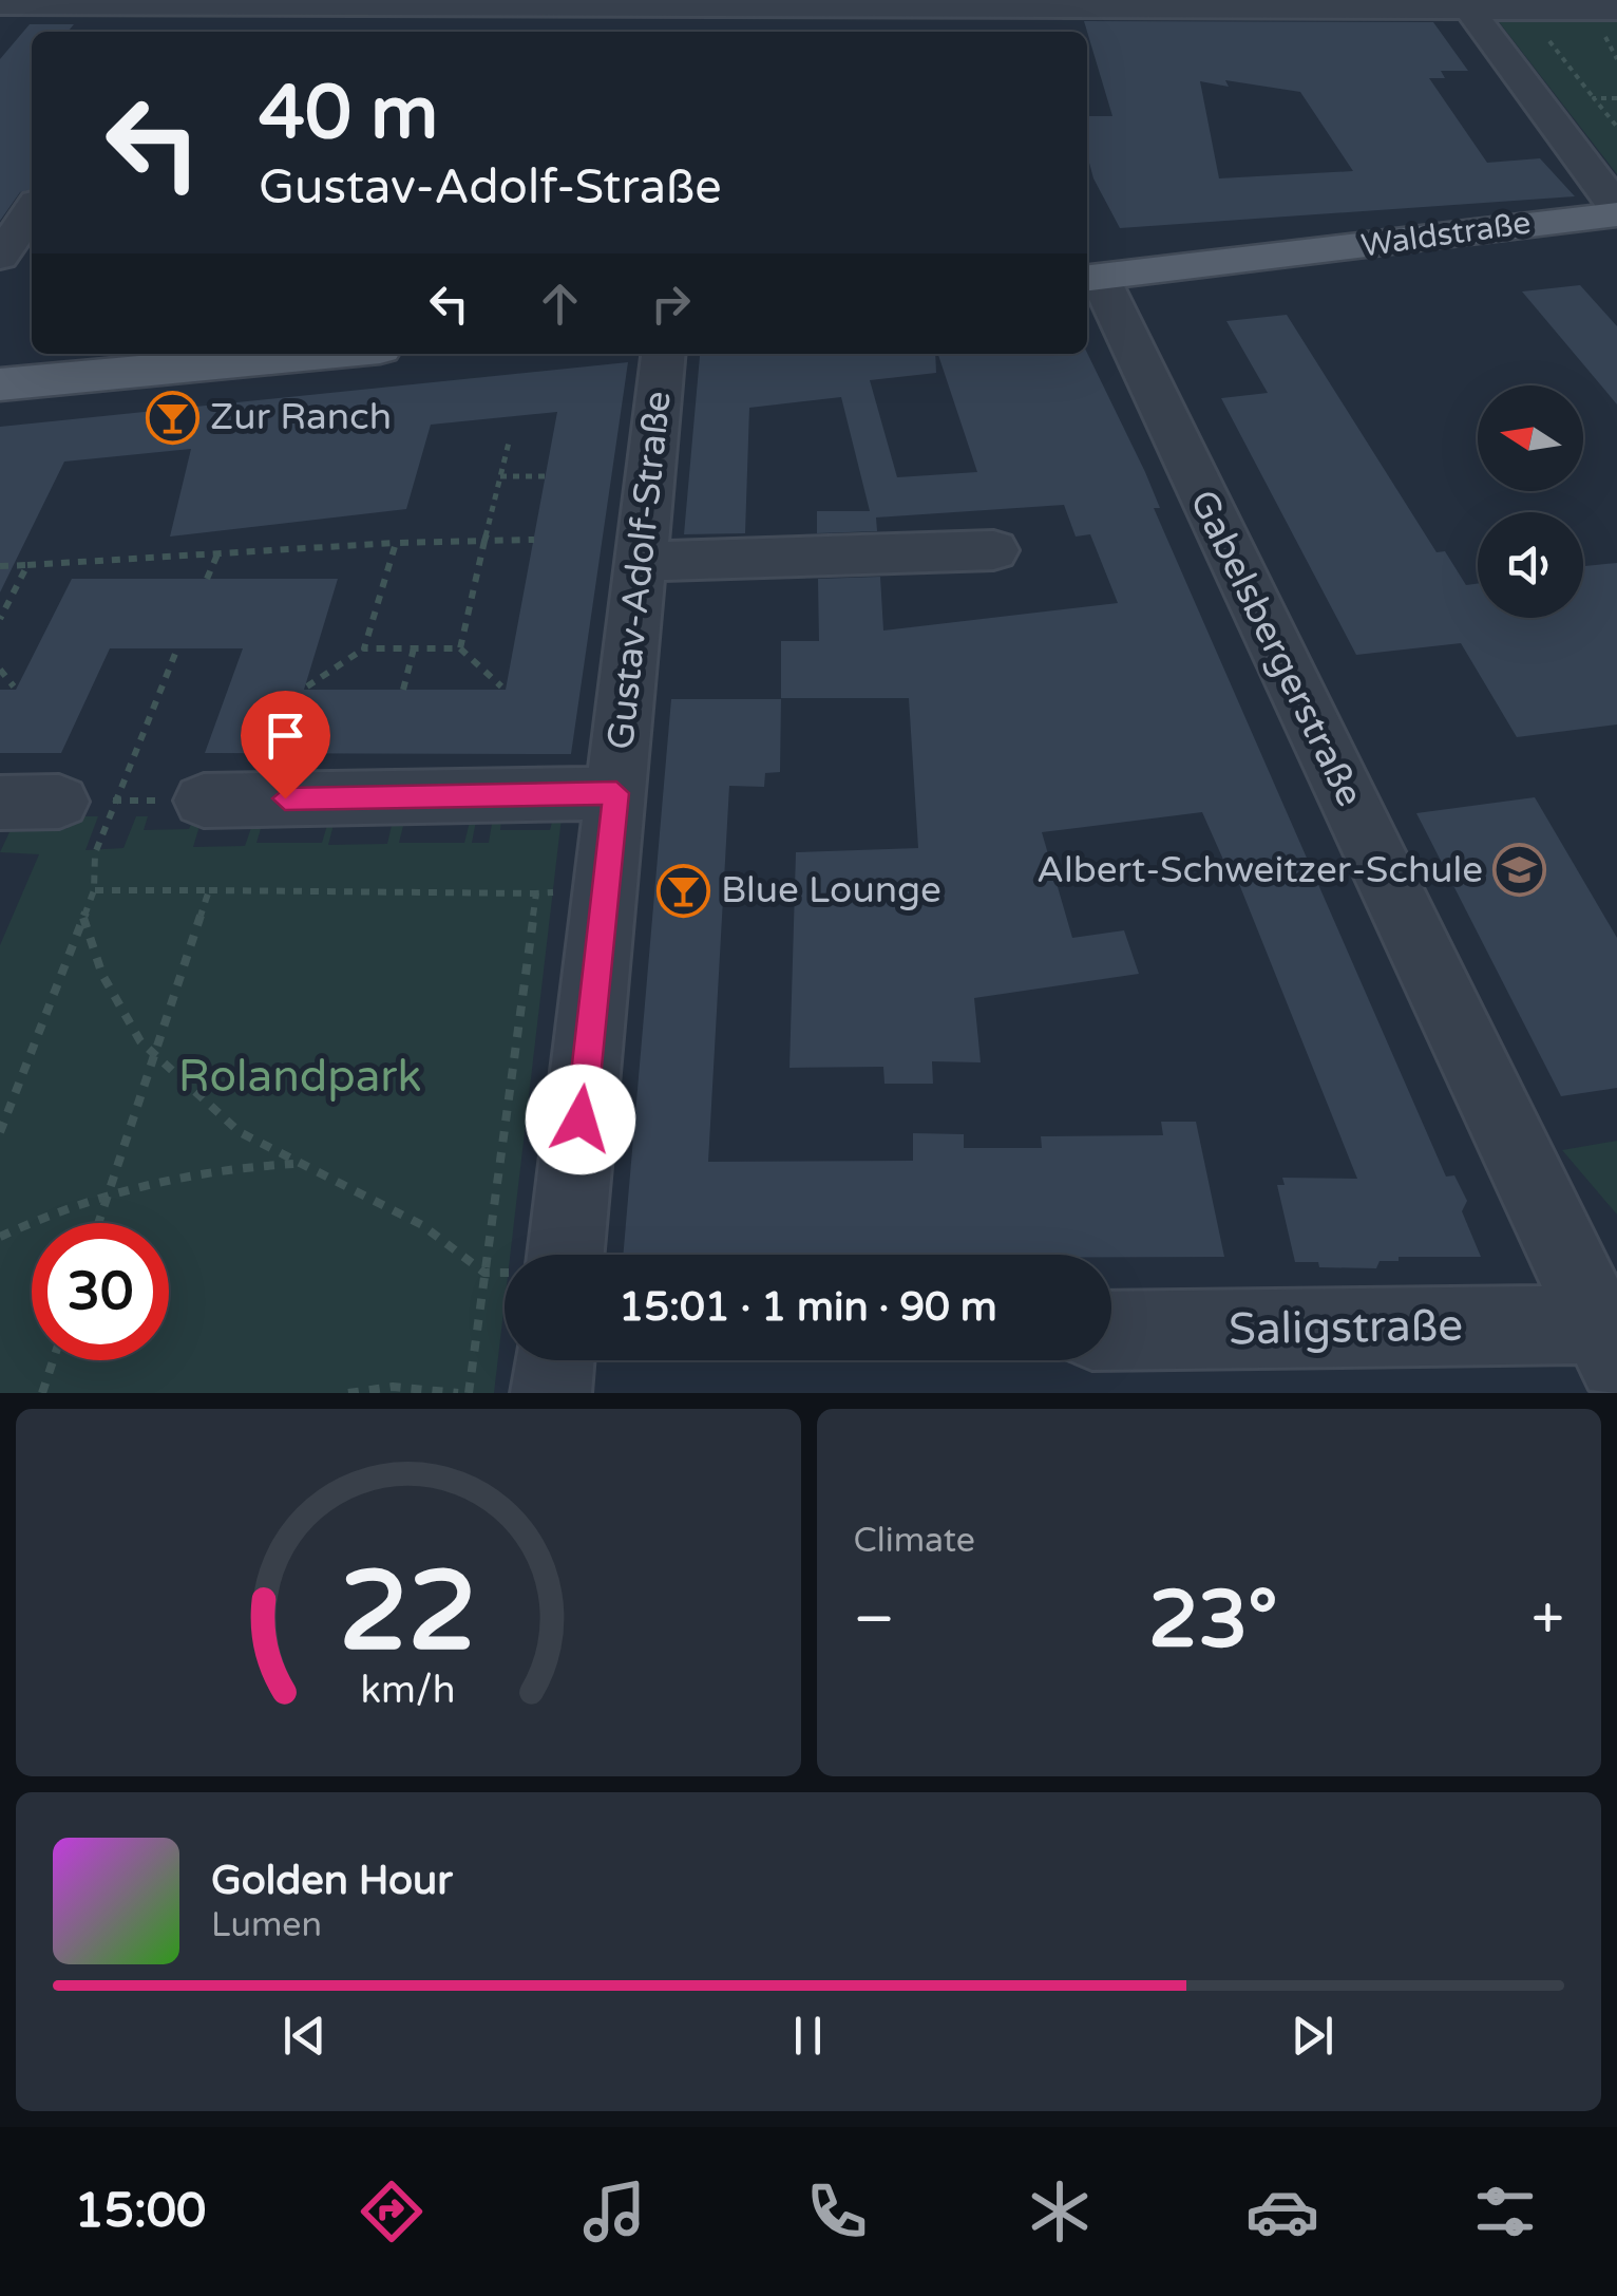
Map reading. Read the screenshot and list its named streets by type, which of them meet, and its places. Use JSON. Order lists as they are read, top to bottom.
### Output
{
  "streets": {
    "main road": ["Waldstraße"],
    "street": ["Gustav-Adolf-Straße", "Gabelsbergerstraße", "Saligstraße"]
  },
  "crossings": [
    ["Waldstraße", "Gabelsbergerstraße"],
    ["Gabelsbergerstraße", "Saligstraße"]
  ],
  "parks": ["Rolandpark"],
  "places": {
    "bar": ["Zur Ranch", "Blue Lounge"],
    "school or university": ["Albert-Schweitzer-Schule"]
  },
  "north": "left",
  "page": {
    "turn": ["40 m", "Gustav-Adolf-Straße"],
    "limit": "30",
    "trip": "15:01 · 1 min · 90 m",
    "tile": "Climate",
    "heat": ["−", "23°", "+"],
    "song": ["Golden Hour", "Lumen"],
    "tabs": "15:00",
    "gauge": ["22", "km/h"]
  }
}
